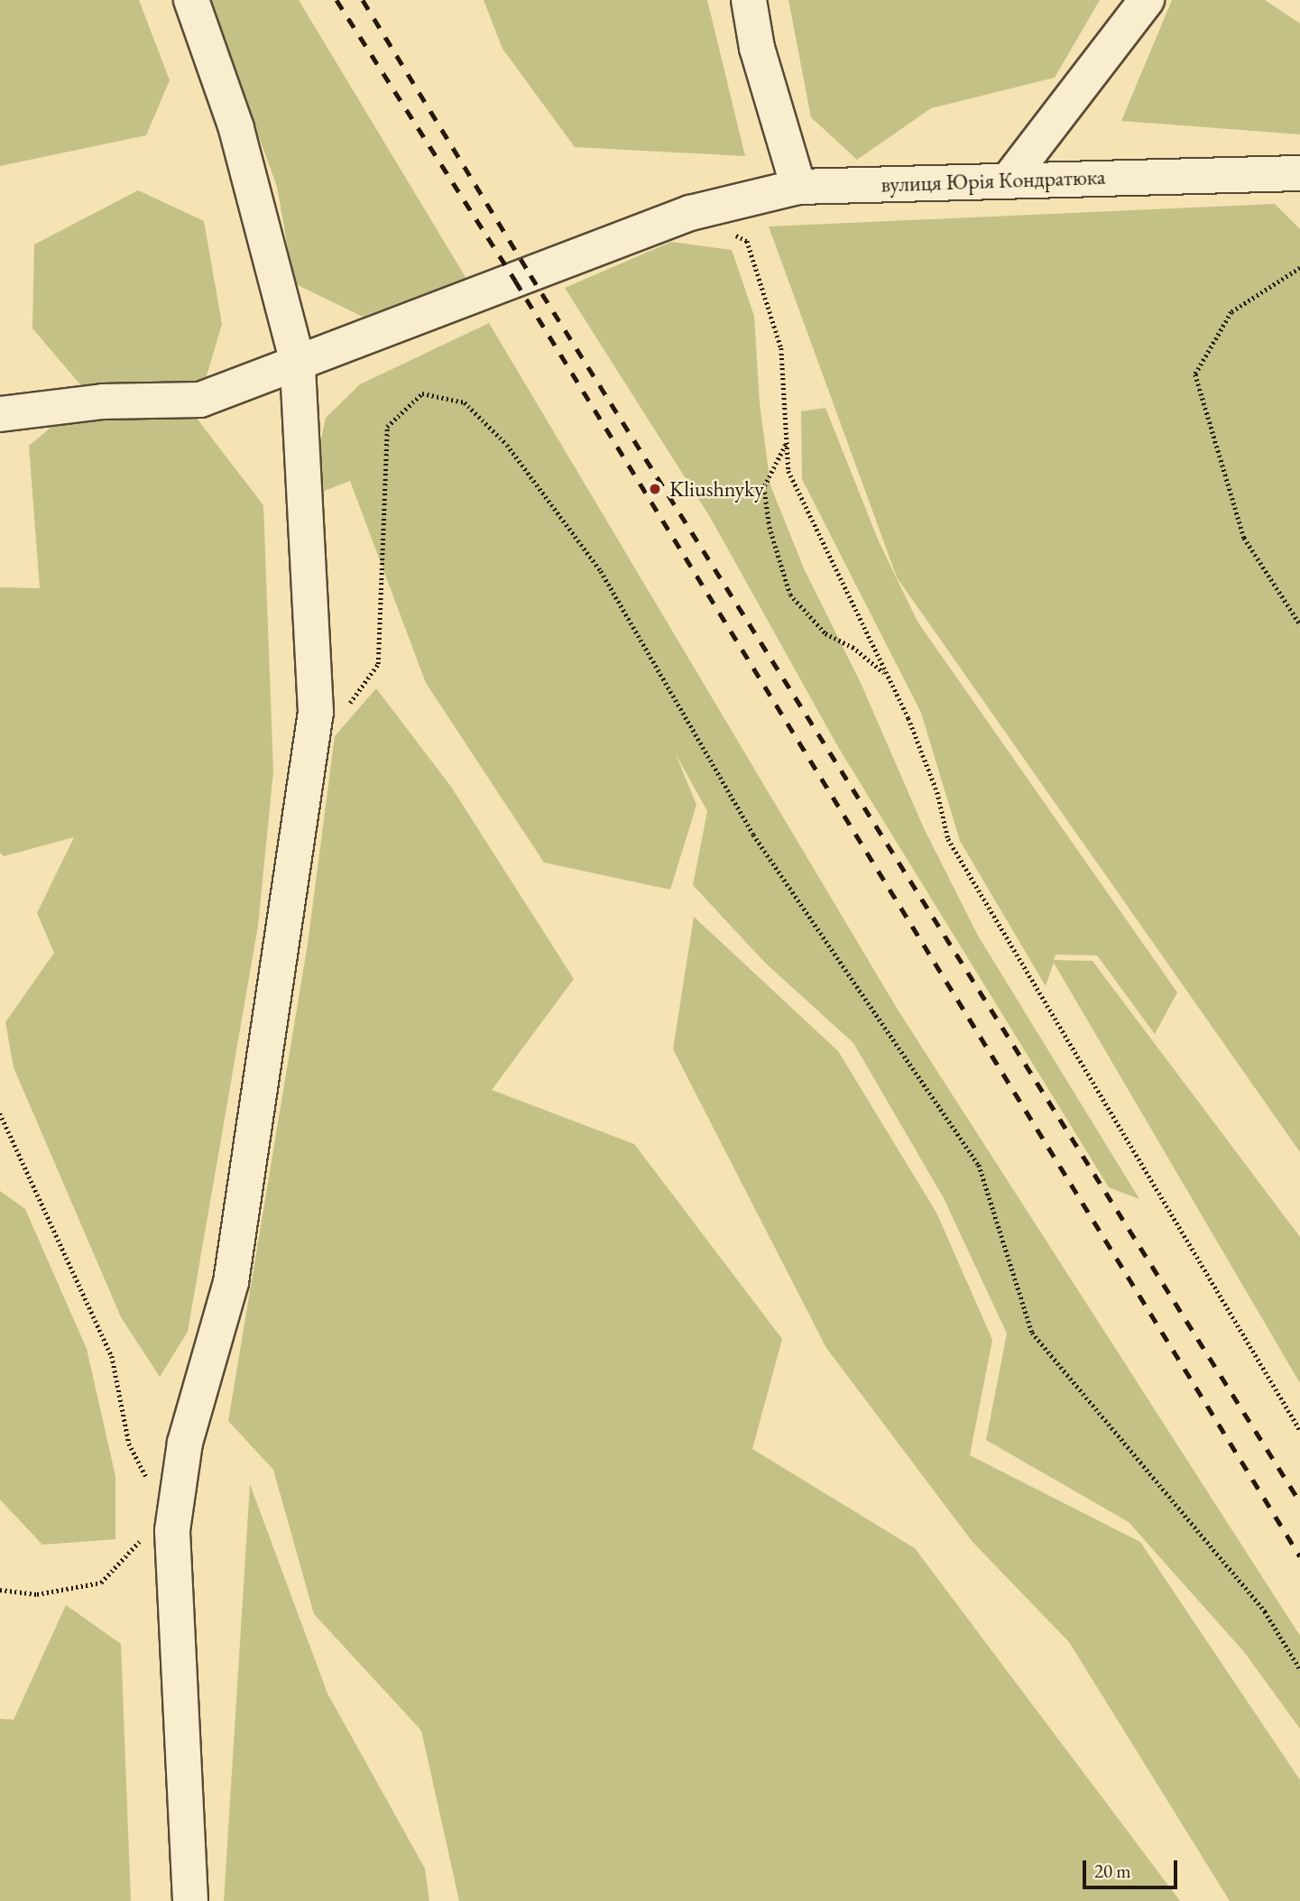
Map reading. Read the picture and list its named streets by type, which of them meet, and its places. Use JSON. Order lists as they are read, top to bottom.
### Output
{
  "streets": {
    "street": ["вулиця Юрія Кондратюка"]
  },
  "places": ["Kliushnyky"],
  "scale_bar": "20 m"
}
